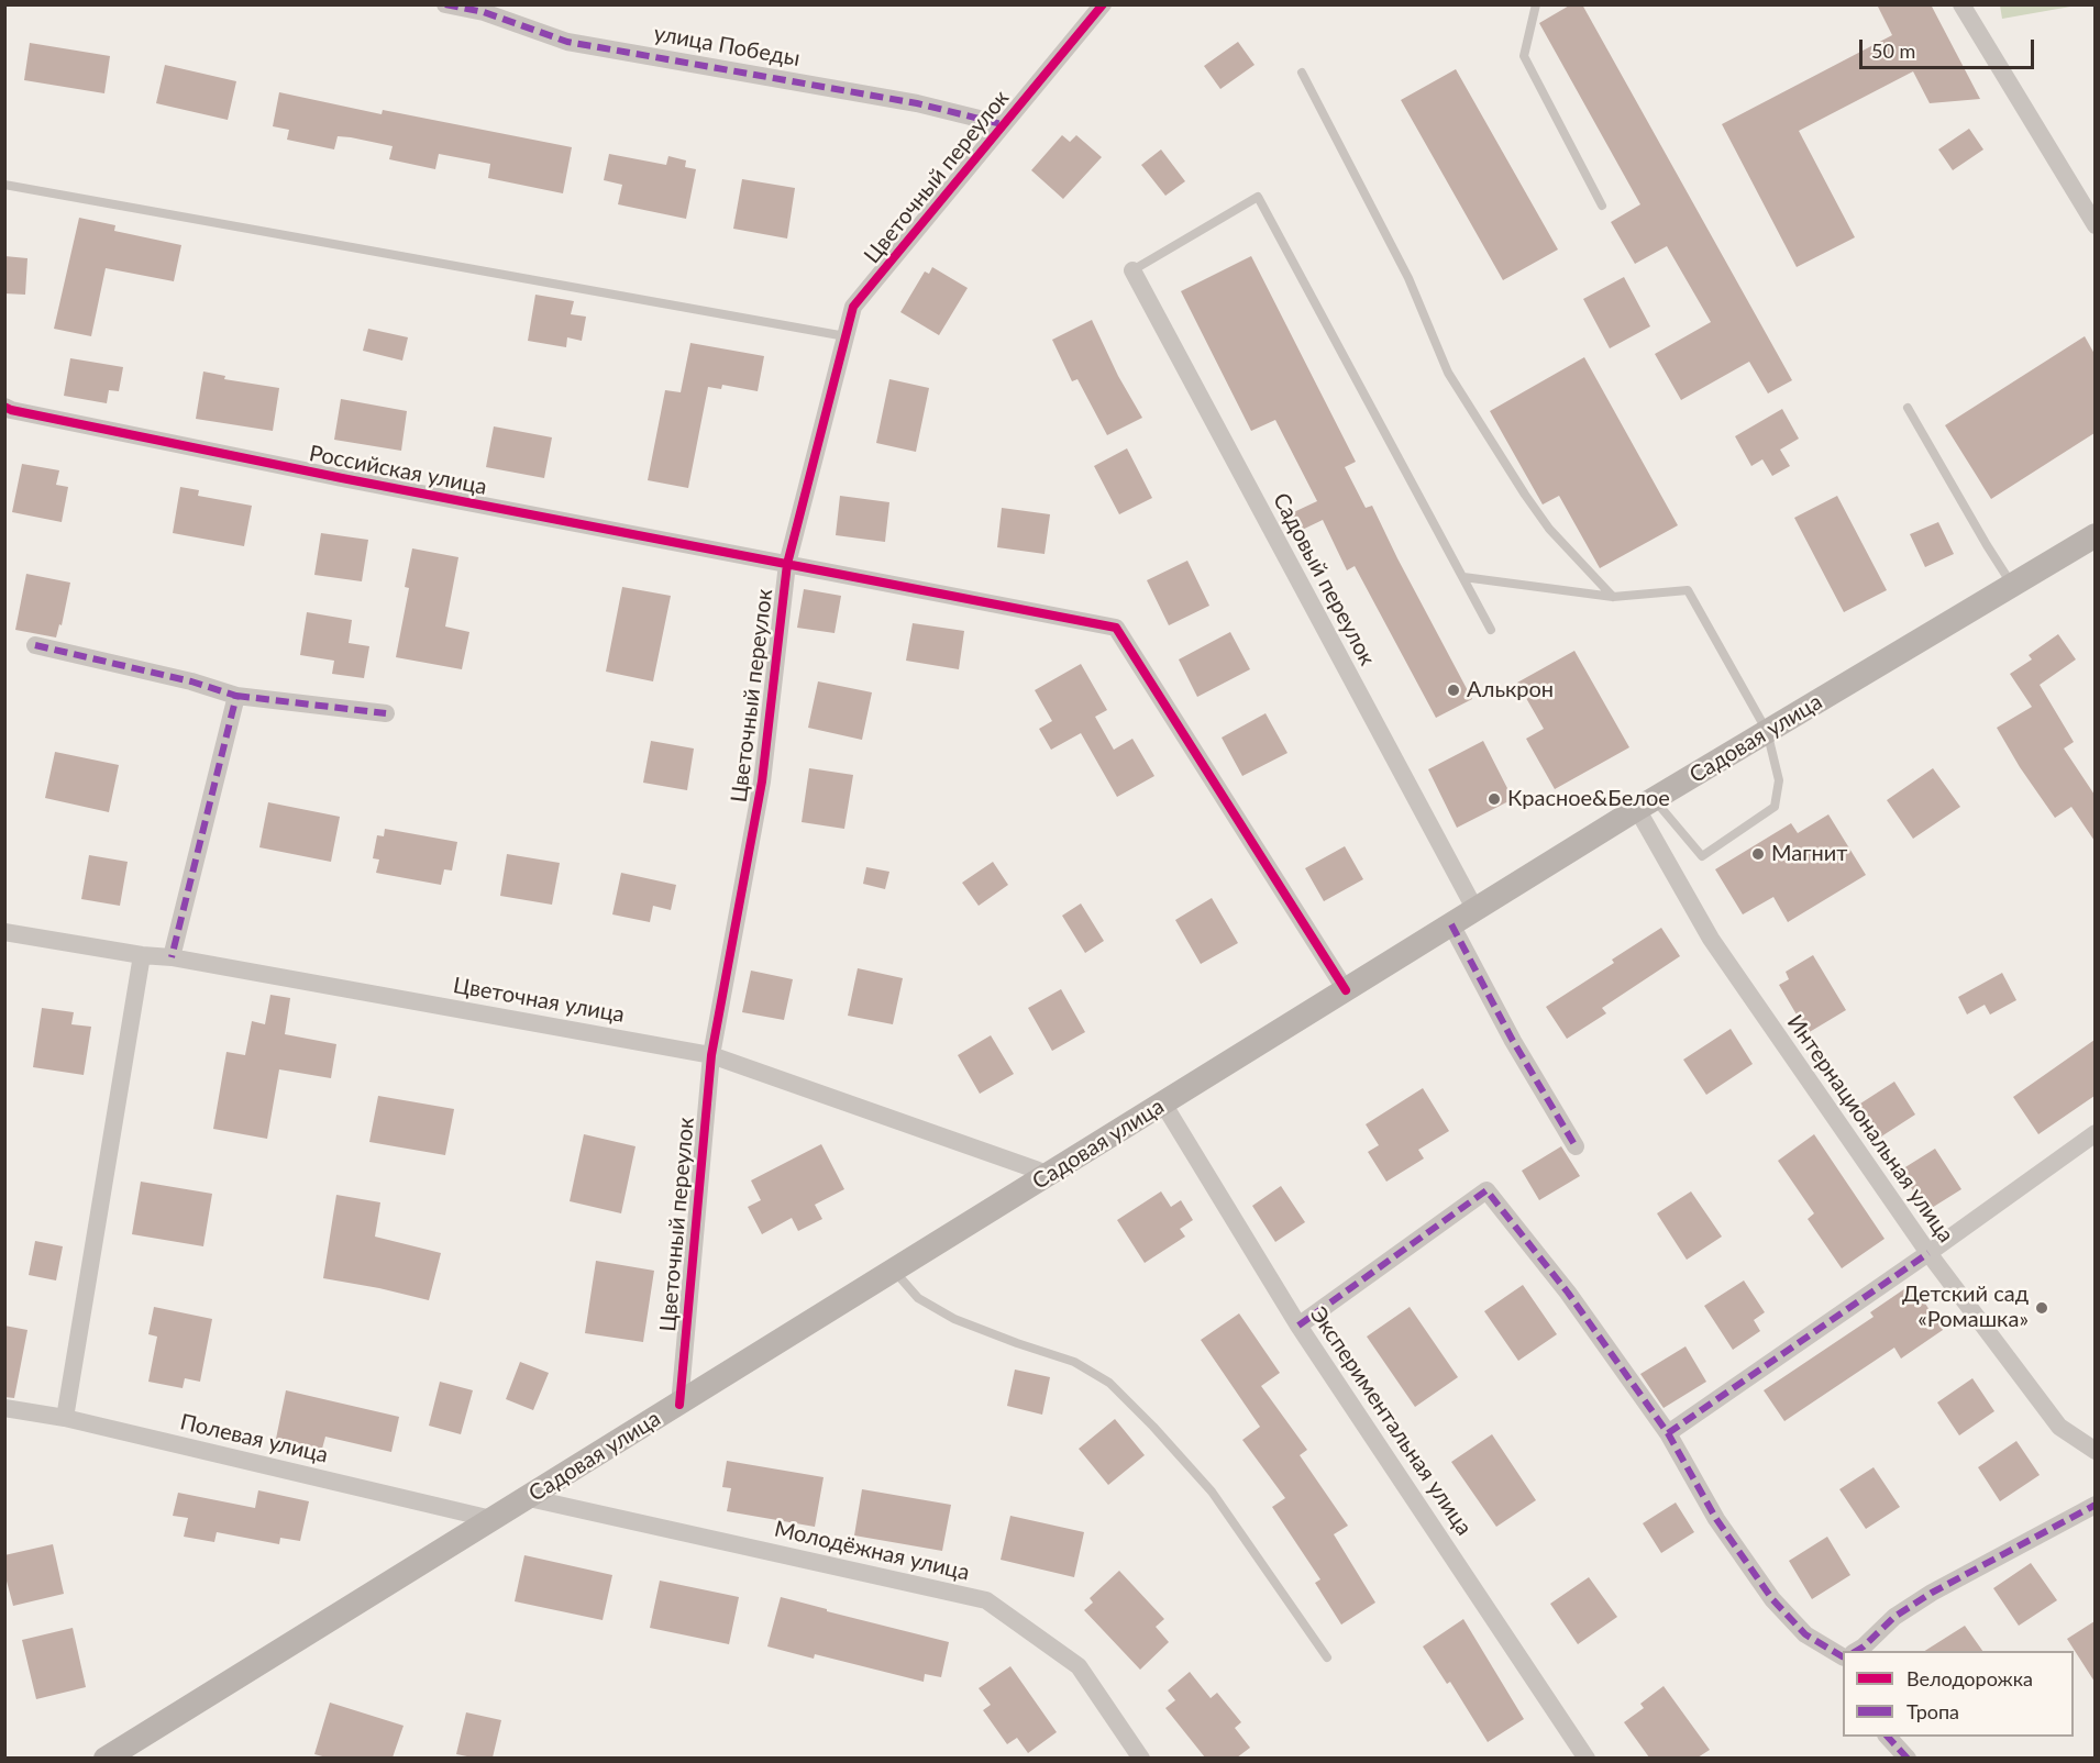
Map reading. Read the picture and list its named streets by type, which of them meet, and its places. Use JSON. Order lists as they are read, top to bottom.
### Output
{
  "streets": {
    "main road": ["Садовая улица"],
    "street": [
      "улица Победы",
      "Цветочный переулок",
      "Российская улица",
      "Садовый переулок",
      "Цветочная улица",
      "Интернациональная улица",
      "Экспериментальная улица",
      "Полевая улица",
      "Молодёжная улица"
    ]
  },
  "crossings": [
    ["улица Победы", "Цветочный переулок"],
    ["Цветочный переулок", "Российская улица"],
    ["Цветочный переулок", "Садовая улица"],
    ["Цветочный переулок", "Цветочная улица"],
    ["Российская улица", "Садовая улица"],
    ["Садовый переулок", "Садовая улица"],
    ["Садовая улица", "Цветочная улица"],
    ["Садовая улица", "Интернациональная улица"],
    ["Садовая улица", "Экспериментальная улица"],
    ["Садовая улица", "Полевая улица"],
    ["Садовая улица", "Молодёжная улица"]
  ],
  "places": [
    "Алькрон",
    "Красное&Белое",
    "Магнит",
    "Детский сад «Ромашка»"
  ],
  "legend": ["Велодорожка", "Тропа"],
  "scale_bar": "50 m"
}
